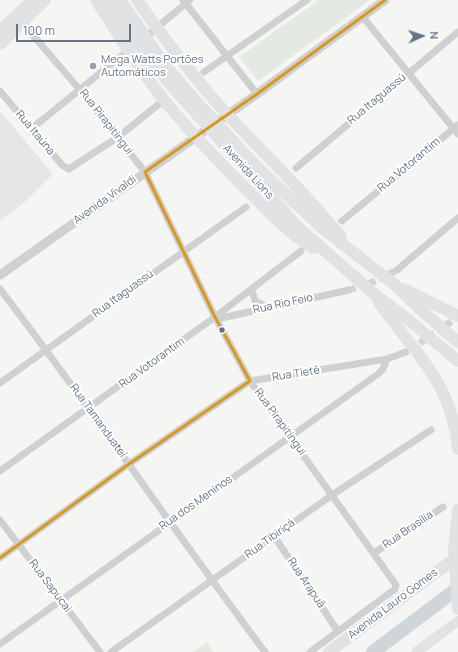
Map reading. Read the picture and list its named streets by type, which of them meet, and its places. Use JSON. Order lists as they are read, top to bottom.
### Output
{
  "streets": {
    "main road": ["Avenida Lions", "Avenida Lauro Gomes"],
    "street": [
      "Rua Itaguassú",
      "Rua Pirapitingui",
      "Rua Itaúna",
      "Rua Votorantim",
      "Avenida Vivaldi",
      "Rua Rio Feio",
      "Rua Tietê",
      "Rua Tamanduateí",
      "Rua dos Meninos",
      "Rua Brasília",
      "Rua Tibiriçá",
      "Rua Arapuã",
      "Rua Sapucai"
    ]
  },
  "crossings": [
    ["Rua Itaguassú", "Rua Pirapitingui"],
    ["Rua Itaguassú", "Rua Tamanduateí"],
    ["Rua Pirapitingui", "Rua Itaúna"],
    ["Rua Pirapitingui", "Rua Votorantim"],
    ["Rua Pirapitingui", "Avenida Vivaldi"],
    ["Rua Pirapitingui", "Rua Rio Feio"],
    ["Rua Pirapitingui", "Rua Tietê"],
    ["Rua Pirapitingui", "Rua dos Meninos"],
    ["Rua Pirapitingui", "Rua Brasília"],
    ["Rua Pirapitingui", "Rua Tibiriçá"],
    ["Rua Pirapitingui", "Rua Arapuã"],
    ["Rua Votorantim", "Rua Rio Feio"],
    ["Rua Votorantim", "Rua Tamanduateí"],
    ["Rua Tietê", "Rua Tamanduateí"],
    ["Rua Tietê", "Rua dos Meninos"],
    ["Rua Tietê", "Rua Sapucai"],
    ["Rua Tamanduateí", "Rua dos Meninos"],
    ["Rua Tamanduateí", "Rua Tibiriçá"],
    ["Rua dos Meninos", "Rua Sapucai"],
    ["Rua Tibiriçá", "Rua Arapuã"]
  ],
  "places": ["Mega Watts Portões Automáticos"],
  "scale_bar": "100 m",
  "north": "right"
}
